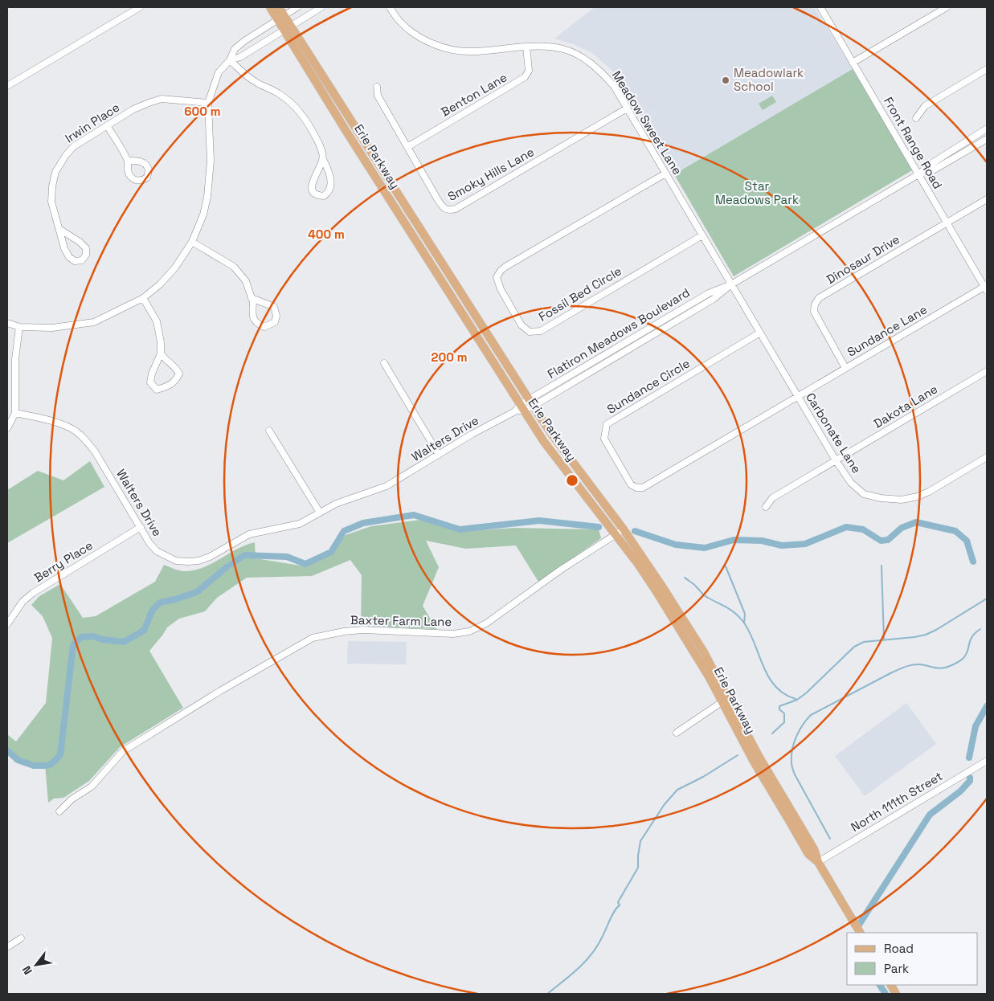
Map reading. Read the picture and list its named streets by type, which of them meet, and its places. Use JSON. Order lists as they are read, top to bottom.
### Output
{
  "streets": {
    "main road": ["Erie Parkway"],
    "street": [
      "Benton Lane",
      "Irwin Place",
      "Meadow Sweet Lane",
      "Front Range Road",
      "Smoky Hills Lane",
      "Dinosaur Drive",
      "Fossil Bed Circle",
      "Sundance Lane",
      "Flatiron Meadows Boulevard",
      "Sundance Circle",
      "Dakota Lane",
      "Carbonate Lane",
      "Walters Drive",
      "Berry Place",
      "Baxter Farm Lane",
      "North 111th Street"
    ]
  },
  "crossings": [
    ["Benton Lane", "Meadow Sweet Lane"],
    ["Benton Lane", "Smoky Hills Lane"],
    ["Meadow Sweet Lane", "Smoky Hills Lane"],
    ["Meadow Sweet Lane", "Fossil Bed Circle"],
    ["Meadow Sweet Lane", "Flatiron Meadows Boulevard"],
    ["Meadow Sweet Lane", "Carbonate Lane"],
    ["Front Range Road", "Dinosaur Drive"],
    ["Front Range Road", "Sundance Lane"],
    ["Front Range Road", "Flatiron Meadows Boulevard"],
    ["Erie Parkway", "Flatiron Meadows Boulevard"],
    ["Erie Parkway", "Walters Drive"],
    ["Erie Parkway", "Baxter Farm Lane"],
    ["Erie Parkway", "North 111th Street"],
    ["Dinosaur Drive", "Sundance Lane"],
    ["Sundance Lane", "Sundance Circle"],
    ["Sundance Lane", "Carbonate Lane"],
    ["Flatiron Meadows Boulevard", "Carbonate Lane"],
    ["Flatiron Meadows Boulevard", "Walters Drive"],
    ["Sundance Circle", "Carbonate Lane"],
    ["Dakota Lane", "Carbonate Lane"],
    ["Walters Drive", "Berry Place"]
  ],
  "parks": ["Star Meadows Park"],
  "places": ["Meadowlark School"],
  "legend": ["Road", "Park"],
  "north": "bottom left",
  "rings": ["600 m", "400 m", "200 m"]
}
